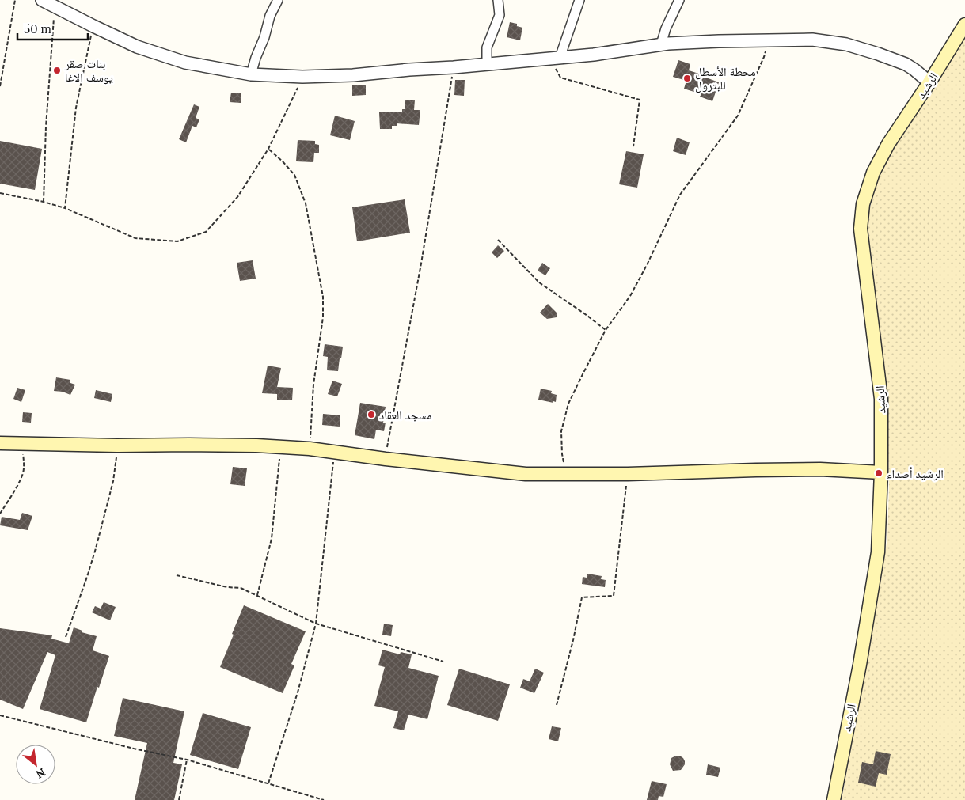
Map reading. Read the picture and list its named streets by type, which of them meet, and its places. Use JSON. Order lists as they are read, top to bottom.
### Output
{
  "streets": {
    "main road": ["الرشيد"]
  },
  "places": [
    "بنات صقر يوسف الاغا",
    "محطة الأسطل للبترول",
    "مسجد العقاد",
    "الرشيد أصداء"
  ],
  "scale_bar": "50 m",
  "north": "bottom right"
}
